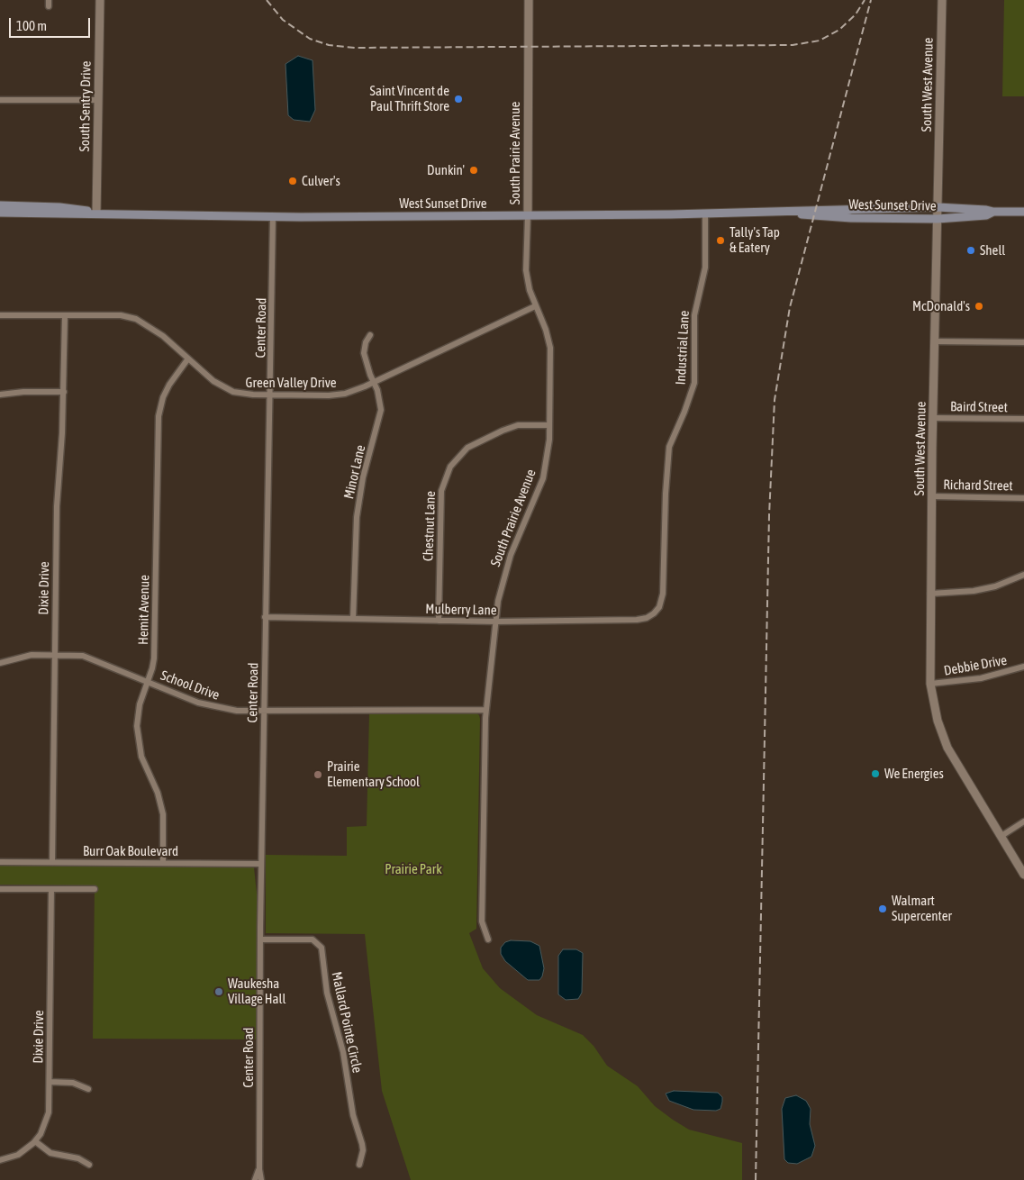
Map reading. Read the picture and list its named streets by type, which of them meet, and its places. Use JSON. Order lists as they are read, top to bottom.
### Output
{
  "streets": {
    "main road": ["West Sunset Drive"],
    "street": [
      "South West Avenue",
      "South Sentry Drive",
      "South Prairie Avenue",
      "Center Road",
      "Industrial Lane",
      "Green Valley Drive",
      "Baird Street",
      "Minor Lane",
      "Richard Street",
      "Chestnut Lane",
      "Dixie Drive",
      "Hemit Avenue",
      "Mulberry Lane",
      "Debbie Drive",
      "School Drive",
      "Burr Oak Boulevard",
      "Mallard Pointe Circle"
    ]
  },
  "crossings": [
    ["South West Avenue", "West Sunset Drive"],
    ["South West Avenue", "Baird Street"],
    ["South West Avenue", "Richard Street"],
    ["South West Avenue", "Debbie Drive"],
    ["South Sentry Drive", "West Sunset Drive"],
    ["South Prairie Avenue", "West Sunset Drive"],
    ["South Prairie Avenue", "Green Valley Drive"],
    ["South Prairie Avenue", "Chestnut Lane"],
    ["South Prairie Avenue", "Mulberry Lane"],
    ["South Prairie Avenue", "School Drive"],
    ["West Sunset Drive", "Center Road"],
    ["West Sunset Drive", "Industrial Lane"],
    ["Center Road", "Green Valley Drive"],
    ["Center Road", "Mulberry Lane"],
    ["Center Road", "School Drive"],
    ["Center Road", "Burr Oak Boulevard"],
    ["Center Road", "Mallard Pointe Circle"],
    ["Industrial Lane", "Mulberry Lane"],
    ["Green Valley Drive", "Minor Lane"],
    ["Green Valley Drive", "Dixie Drive"],
    ["Green Valley Drive", "Hemit Avenue"],
    ["Minor Lane", "Mulberry Lane"],
    ["Chestnut Lane", "Mulberry Lane"],
    ["Dixie Drive", "School Drive"],
    ["Dixie Drive", "Burr Oak Boulevard"],
    ["Hemit Avenue", "School Drive"],
    ["Hemit Avenue", "Burr Oak Boulevard"]
  ],
  "parks": ["Prairie Park"],
  "places": [
    "Saint Vincent de Paul Thrift Store",
    "Dunkin'",
    "Culver's",
    "Tally's Tap & Eatery",
    "Shell",
    "McDonald's",
    "We Energies",
    "Prairie Elementary School",
    "Walmart Supercenter",
    "Waukesha Village Hall"
  ],
  "scale_bar": "100 m"
}
